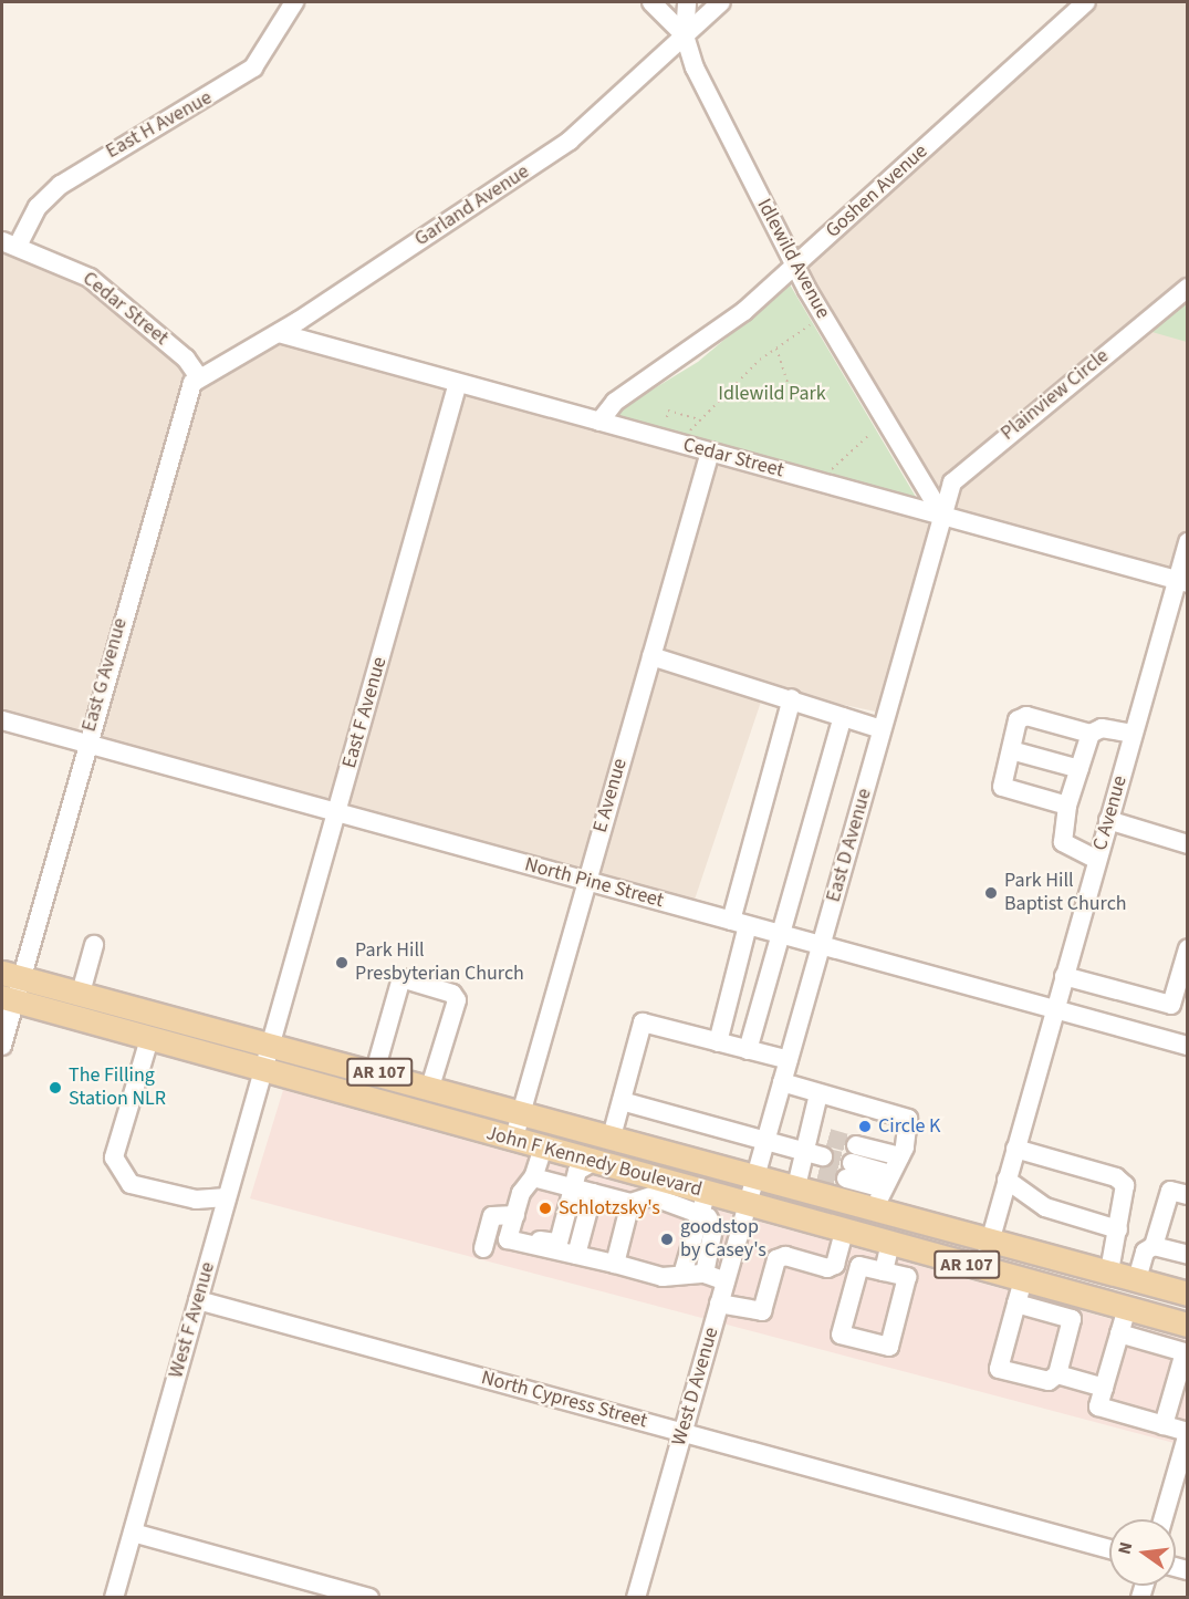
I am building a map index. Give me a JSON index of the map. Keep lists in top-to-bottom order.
{
  "streets": {
    "main road": ["AR 107", "John F Kennedy Boulevard"],
    "street": [
      "East H Avenue",
      "Goshen Avenue",
      "Garland Avenue",
      "Idlewild Avenue",
      "Cedar Street",
      "Plainview Circle",
      "East G Avenue",
      "East F Avenue",
      "E Avenue",
      "C Avenue",
      "East D Avenue",
      "North Pine Street",
      "West F Avenue",
      "West D Avenue",
      "North Cypress Street"
    ]
  },
  "crossings": [
    ["East H Avenue", "Cedar Street"],
    ["Goshen Avenue", "Idlewild Avenue"],
    ["Goshen Avenue", "Cedar Street"],
    ["Garland Avenue", "Idlewild Avenue"],
    ["Garland Avenue", "Cedar Street"],
    ["Garland Avenue", "East G Avenue"],
    ["Idlewild Avenue", "Cedar Street"],
    ["Idlewild Avenue", "Plainview Circle"],
    ["Idlewild Avenue", "East D Avenue"],
    ["Cedar Street", "Plainview Circle"],
    ["Cedar Street", "East G Avenue"],
    ["Cedar Street", "East F Avenue"],
    ["Cedar Street", "E Avenue"],
    ["Cedar Street", "C Avenue"],
    ["Cedar Street", "East D Avenue"],
    ["Plainview Circle", "East D Avenue"],
    ["East G Avenue", "North Pine Street"],
    ["East G Avenue", "John F Kennedy Boulevard"],
    ["East F Avenue", "North Pine Street"],
    ["East F Avenue", "John F Kennedy Boulevard"],
    ["East F Avenue", "West F Avenue"],
    ["E Avenue", "North Pine Street"],
    ["E Avenue", "John F Kennedy Boulevard"],
    ["C Avenue", "North Pine Street"],
    ["C Avenue", "John F Kennedy Boulevard"],
    ["East D Avenue", "North Pine Street"],
    ["East D Avenue", "John F Kennedy Boulevard"],
    ["East D Avenue", "West D Avenue"],
    ["John F Kennedy Boulevard", "West F Avenue"],
    ["John F Kennedy Boulevard", "West D Avenue"],
    ["West F Avenue", "North Cypress Street"],
    ["West D Avenue", "North Cypress Street"]
  ],
  "parks": ["Idlewild Park"],
  "places": [
    "Park Hill Baptist Church",
    "Park Hill Presbyterian Church",
    "The Filling Station NLR",
    "Circle K",
    "Schlotzsky's",
    "goodstop by Casey's"
  ],
  "north": "left"
}
